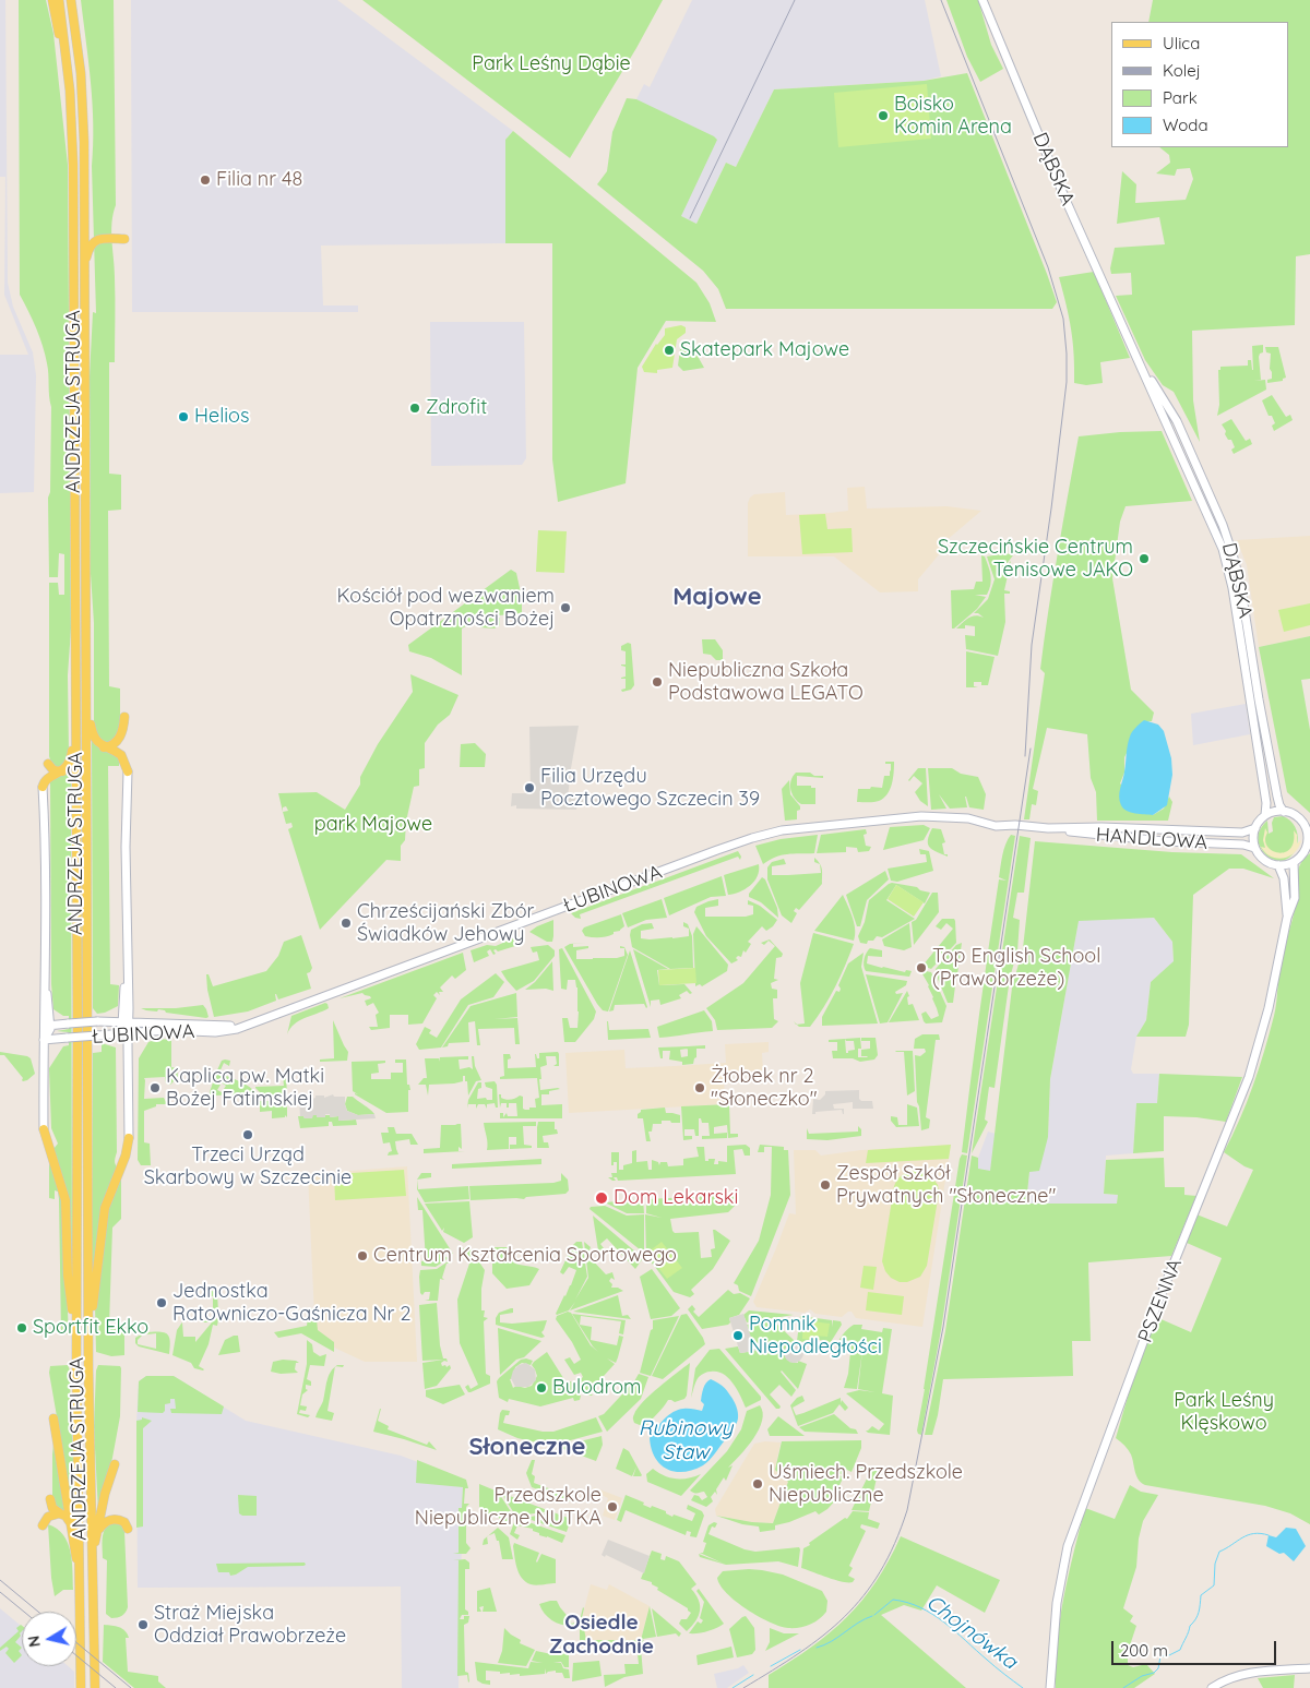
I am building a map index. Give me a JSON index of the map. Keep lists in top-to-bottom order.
{
  "streets": {
    "main road": ["ANDRZEJA STRUGA"],
    "street": [
      "DĄBSKA",
      "HANDLOWA",
      "ŁUBINOWA",
      "PSZENNA"
    ]
  },
  "crossings": [
    ["DĄBSKA", "HANDLOWA"],
    ["DĄBSKA", "PSZENNA"],
    ["ANDRZEJA STRUGA", "ŁUBINOWA"],
    ["HANDLOWA", "ŁUBINOWA"],
    ["HANDLOWA", "PSZENNA"]
  ],
  "districts": ["Majowe", "Słoneczne", "Osiedle Zachodnie"],
  "water": ["Rubinowy Staw", "Chojnówka"],
  "parks": ["Park Leśny Dąbie", "park Majowe", "Park Leśny Klęskowo"],
  "places": [
    "Boisko Komin Arena",
    "Filia nr 48",
    "Skatepark Majowe",
    "Zdrofit",
    "Helios",
    "Szczecińskie Centrum Tenisowe JAKO",
    "Kościół pod wezwaniem Opatrzności Bożej",
    "Niepubliczna Szkoła Podstawowa LEGATO",
    "Filia Urzędu Pocztowego Szczecin 39",
    "Chrześcijański Zbór Świadków Jehowy",
    "Top English School (Prawobrzeże)",
    "Kaplica pw. Matki Bożej Fatimskiej",
    "Żłobek nr 2 \"Słoneczko\"",
    "Trzeci Urząd Skarbowy w Szczecinie",
    "Zespół Szkół Prywatnych \"Słoneczne\"",
    "Dom Lekarski",
    "Centrum Kształcenia Sportowego",
    "Jednostka Ratowniczo-Gaśnicza Nr 2",
    "Sportfit Ekko",
    "Pomnik Niepodległości",
    "Bulodrom",
    "Uśmiech. Przedszkole Niepubliczne",
    "Przedszkole Niepubliczne NUTKA",
    "Straż Miejska Oddział Prawobrzeże"
  ],
  "legend": [
    "Ulica",
    "Kolej",
    "Park",
    "Woda"
  ],
  "scale_bar": "200 m",
  "north": "left"
}
